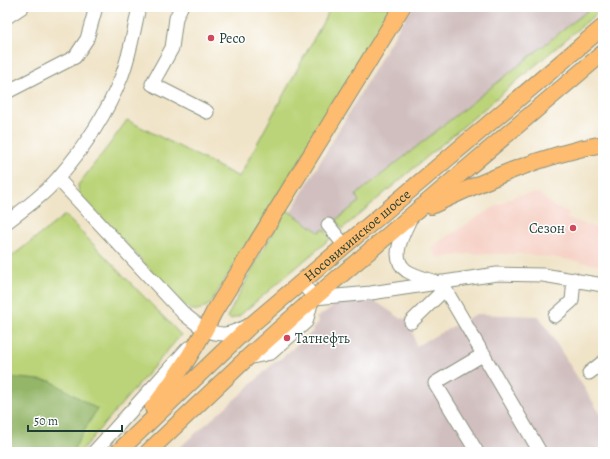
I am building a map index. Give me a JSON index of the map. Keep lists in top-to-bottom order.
{
  "streets": {
    "main road": ["Носовихинское шоссе"]
  },
  "places": ["Ресо", "Сезон", "Татнефть"],
  "scale_bar": "50 m"
}
